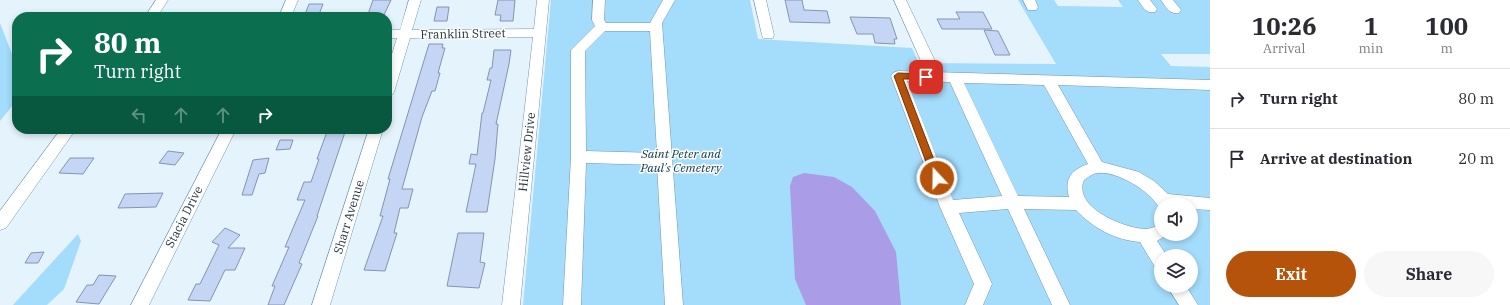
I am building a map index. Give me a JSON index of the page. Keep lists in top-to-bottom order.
{
  "streets": {
    "street": [
      "Franklin Street",
      "Hillview Drive",
      "Stacia Drive",
      "Sharr Avenue"
    ]
  },
  "crossings": [
    ["Franklin Street", "Hillview Drive"]
  ],
  "parks": ["Saint Peter and Paul's Cemetery"],
  "page": {
    "eta": [
      "10:26",
      "Arrival",
      "1",
      "min",
      "100",
      "m"
    ],
    "turn": ["80 m", "Turn right"],
    "list": [
      {
        "name": "Turn right",
        "value": "80 m"
      },
      {
        "name": "Arrive at destination",
        "value": "20 m"
      }
    ],
    "buttons": ["Exit", "Share"]
  }
}
